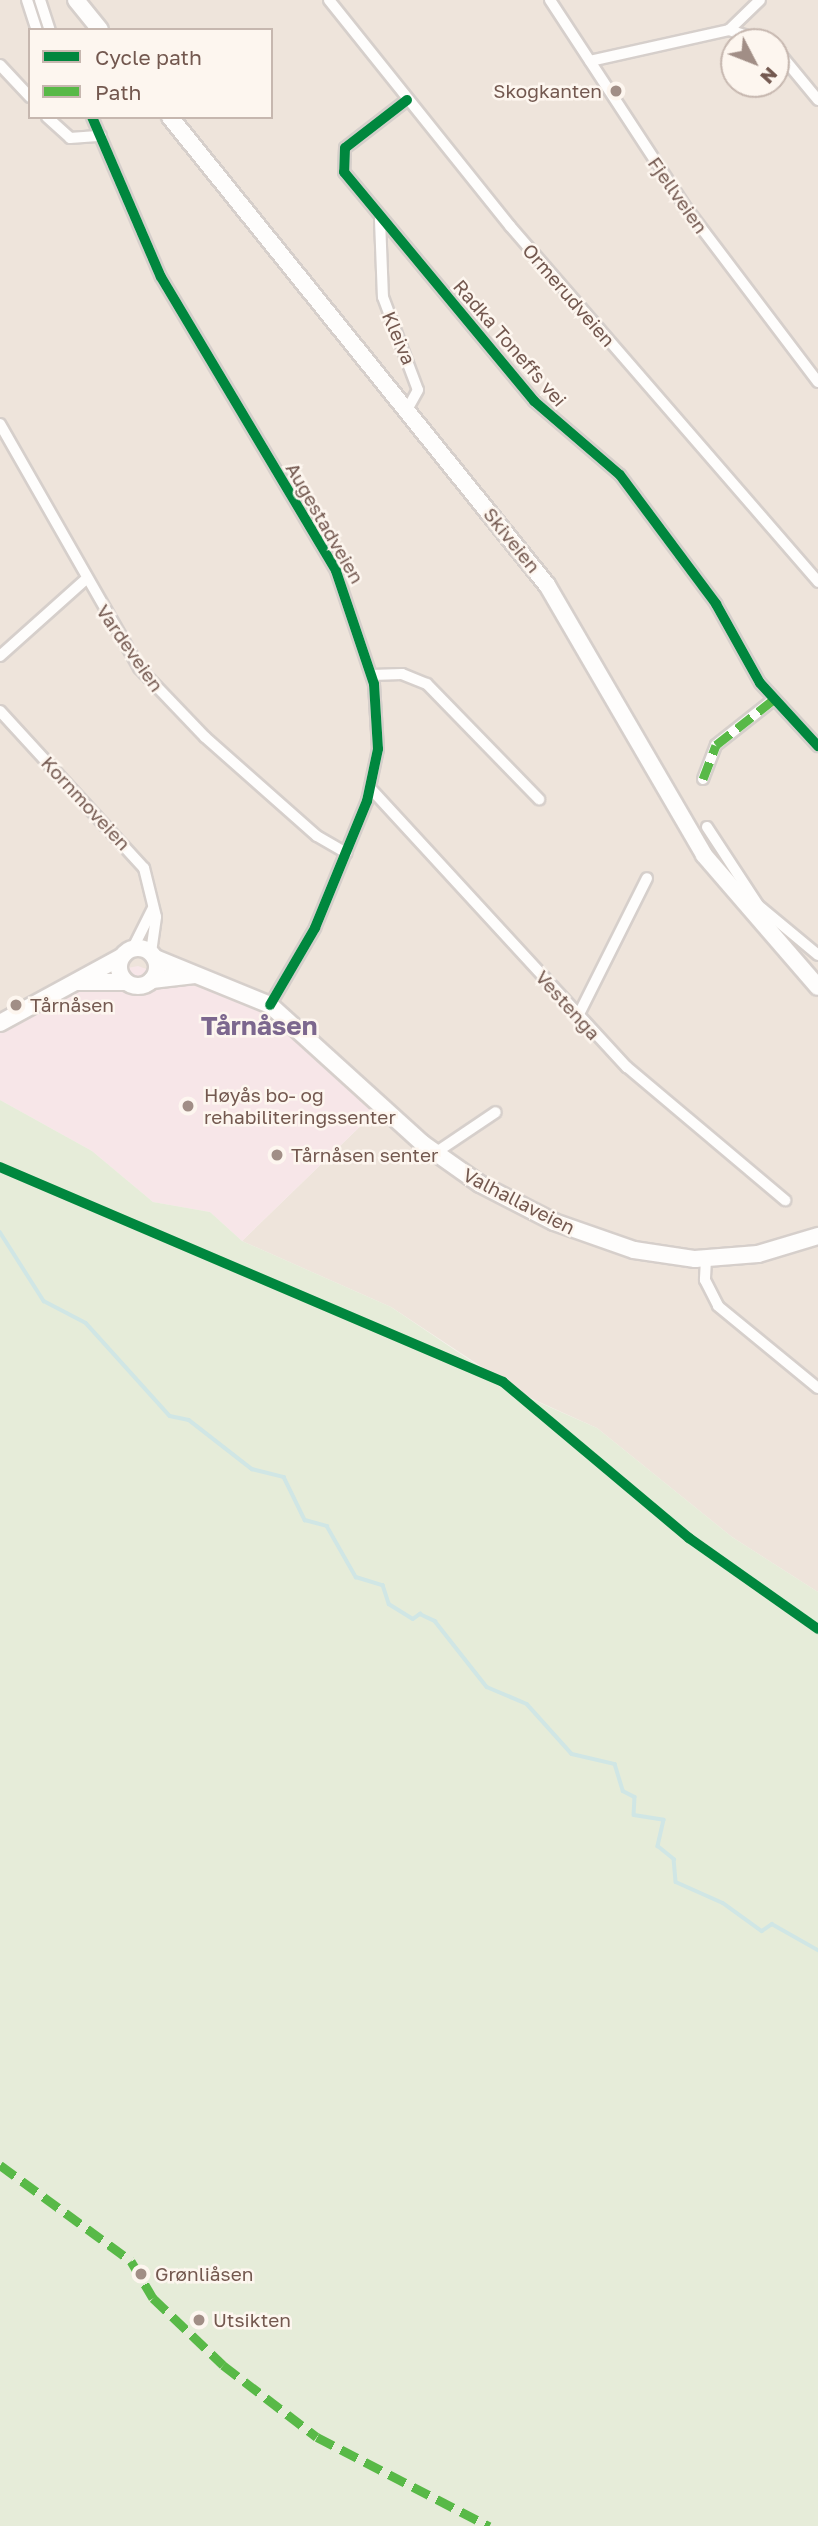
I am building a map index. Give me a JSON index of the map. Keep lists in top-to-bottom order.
{
  "streets": {
    "main road": ["Skiveien", "Valhallaveien"],
    "street": [
      "Fjellveien",
      "Ormerudveien",
      "Kleiva",
      "Radka Toneffs vei",
      "Augestadveien",
      "Vardeveien",
      "Kornmoveien",
      "Vestenga"
    ]
  },
  "crossings": [
    ["Ormerudveien", "Radka Toneffs vei"],
    ["Kleiva", "Radka Toneffs vei"],
    ["Kleiva", "Skiveien"],
    ["Augestadveien", "Vardeveien"],
    ["Augestadveien", "Vestenga"],
    ["Augestadveien", "Valhallaveien"],
    ["Kornmoveien", "Valhallaveien"]
  ],
  "districts": ["Tårnåsen"],
  "places": [
    "Skogkanten",
    "Tårnåsen",
    "Høyås bo- og rehabiliteringssenter",
    "Tårnåsen senter",
    "Grønliåsen",
    "Utsikten"
  ],
  "legend": ["Cycle path", "Path"],
  "north": "bottom right"
}
